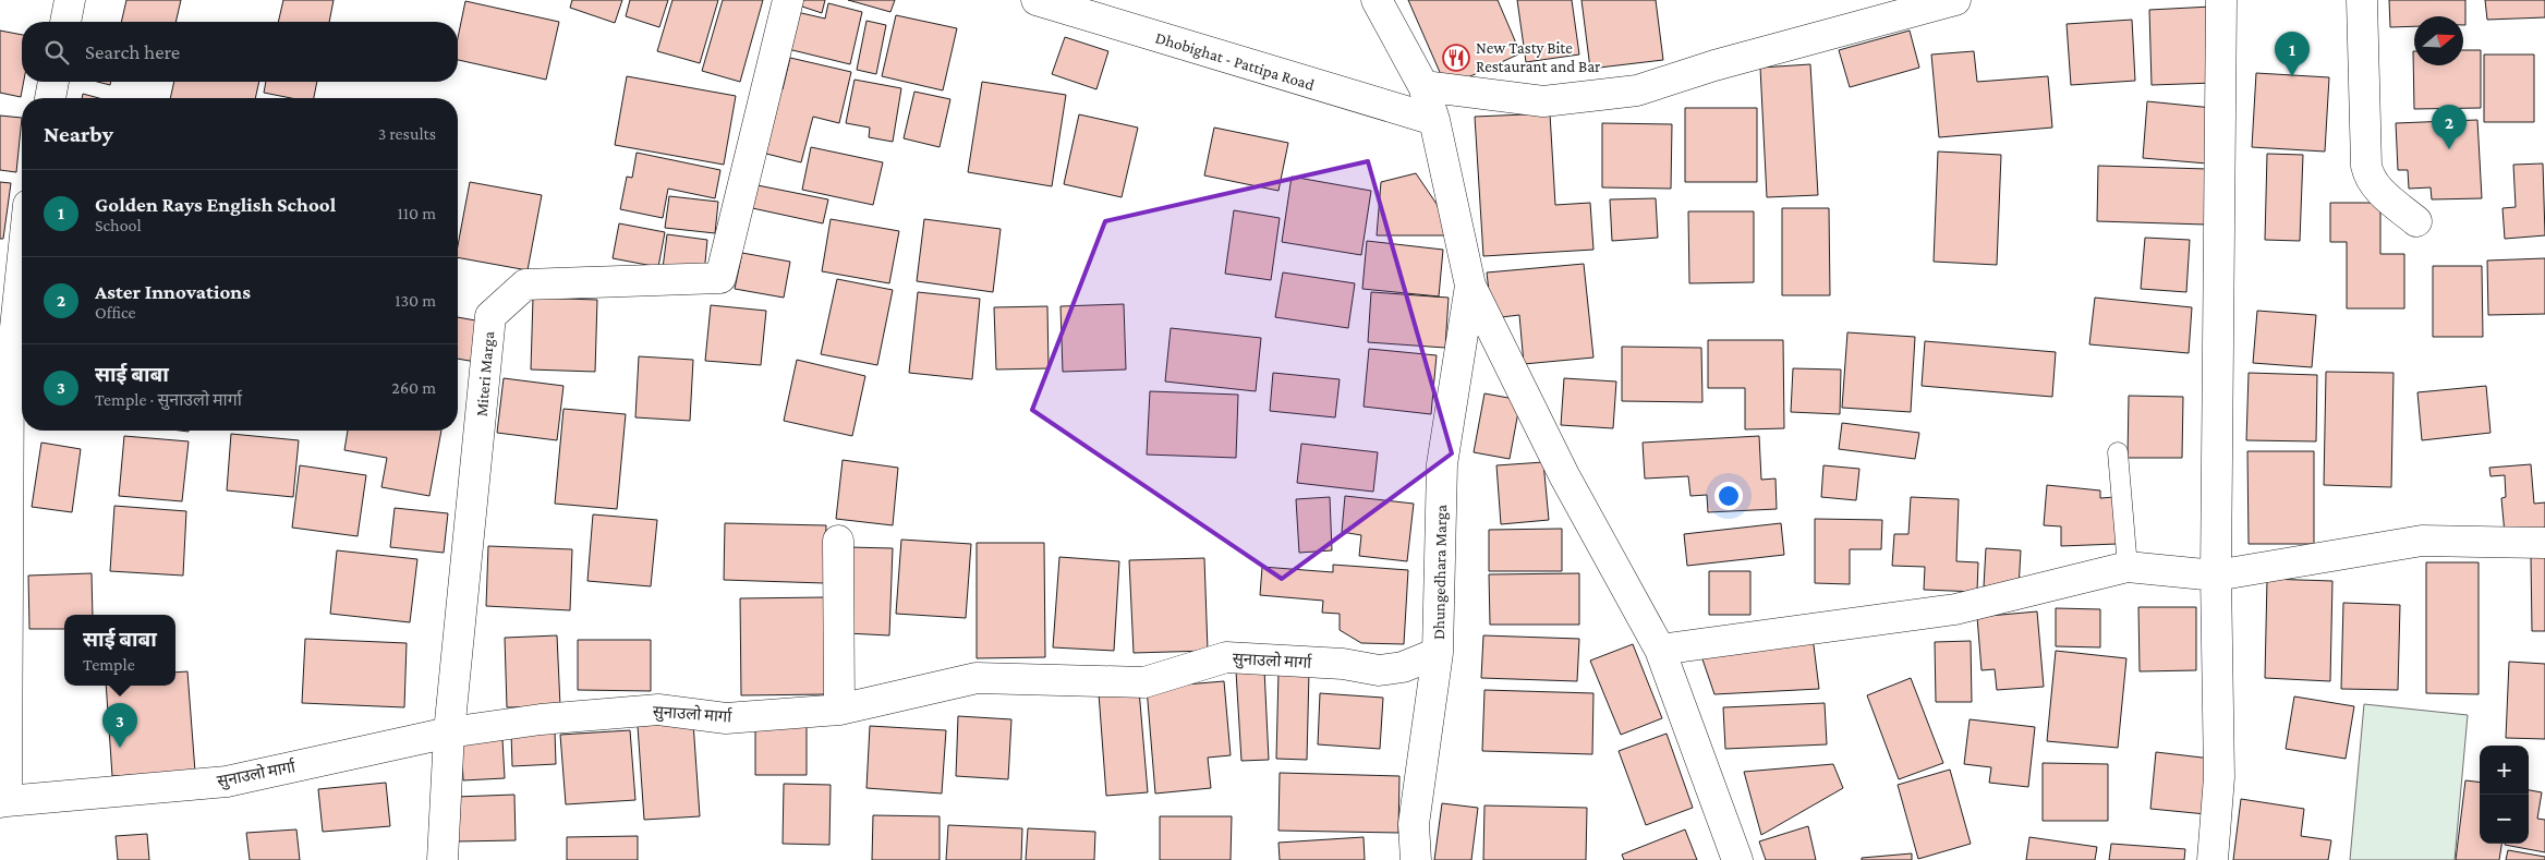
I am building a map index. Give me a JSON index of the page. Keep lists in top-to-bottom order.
{
  "streets": {
    "street": [
      "Dhobighat - Pattipa Road",
      "Miteri Marga",
      "Dhungedhara Marga",
      "सुनाउलो मार्गा"
    ]
  },
  "crossings": [
    ["Miteri Marga", "सुनाउलो मार्गा"],
    ["Dhungedhara Marga", "सुनाउलो मार्गा"]
  ],
  "places": {
    "restaurant": ["New Tasty Bite Restaurant and Bar"]
  },
  "north": "right",
  "page": {
    "search": "Search here",
    "pins": ["1", "2", "3"],
    "heading": ["Nearby", "3 results"],
    "list": [
      {
        "mark": "1",
        "name": "Golden Rays English School",
        "note": "School",
        "value": "110 m"
      },
      {
        "mark": "2",
        "name": "Aster Innovations",
        "note": "Office",
        "value": "130 m"
      },
      {
        "mark": "3",
        "name": "साई बाबा",
        "note": "Temple · सुनाउलो मार्गा",
        "value": "260 m"
      }
    ],
    "popup": ["साई बाबा", "Temple"],
    "map_buttons": ["+", "−"]
  }
}
